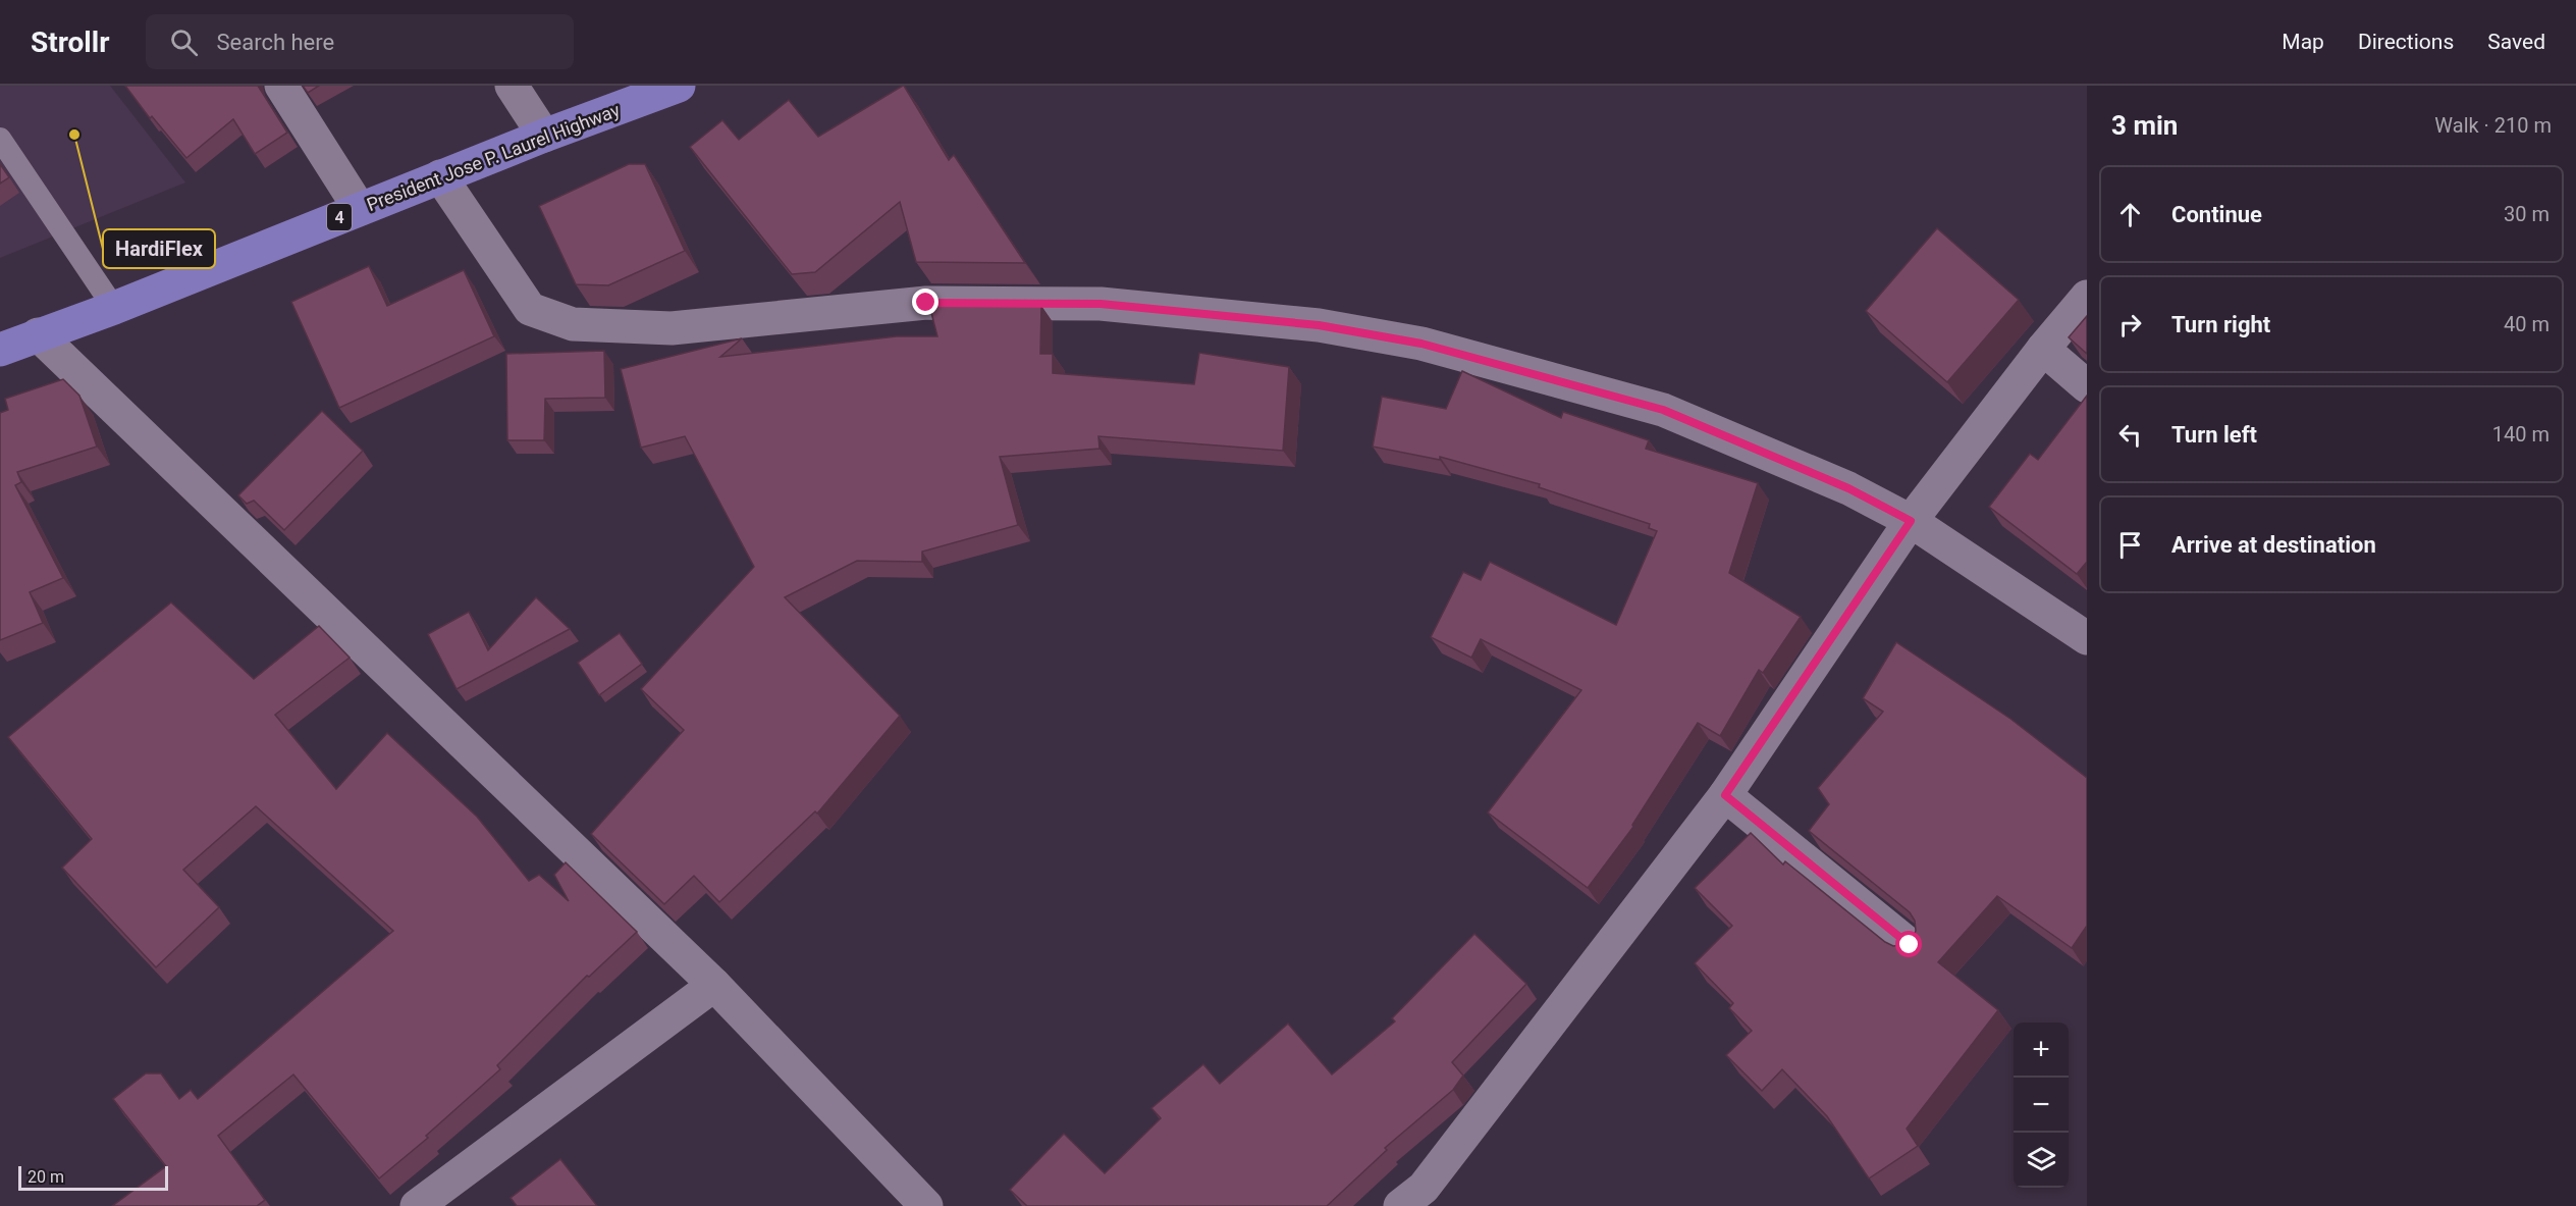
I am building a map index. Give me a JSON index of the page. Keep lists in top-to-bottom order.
{
  "streets": {
    "highway": ["President Jose P. Laurel Highway", "4"]
  },
  "places": ["HardiFlex"],
  "scale_bar": "20 m",
  "page": {
    "header": "Strollr",
    "search": "Search here",
    "nav": ["Map", "Directions", "Saved"],
    "heading": ["3 min", "Walk · 210 m"],
    "list": [
      ["Continue", "30 m"],
      ["Turn right", "40 m"],
      ["Turn left", "140 m"],
      "Arrive at destination"
    ],
    "map_buttons": ["+", "−"],
    "scale": "20 m"
  }
}
